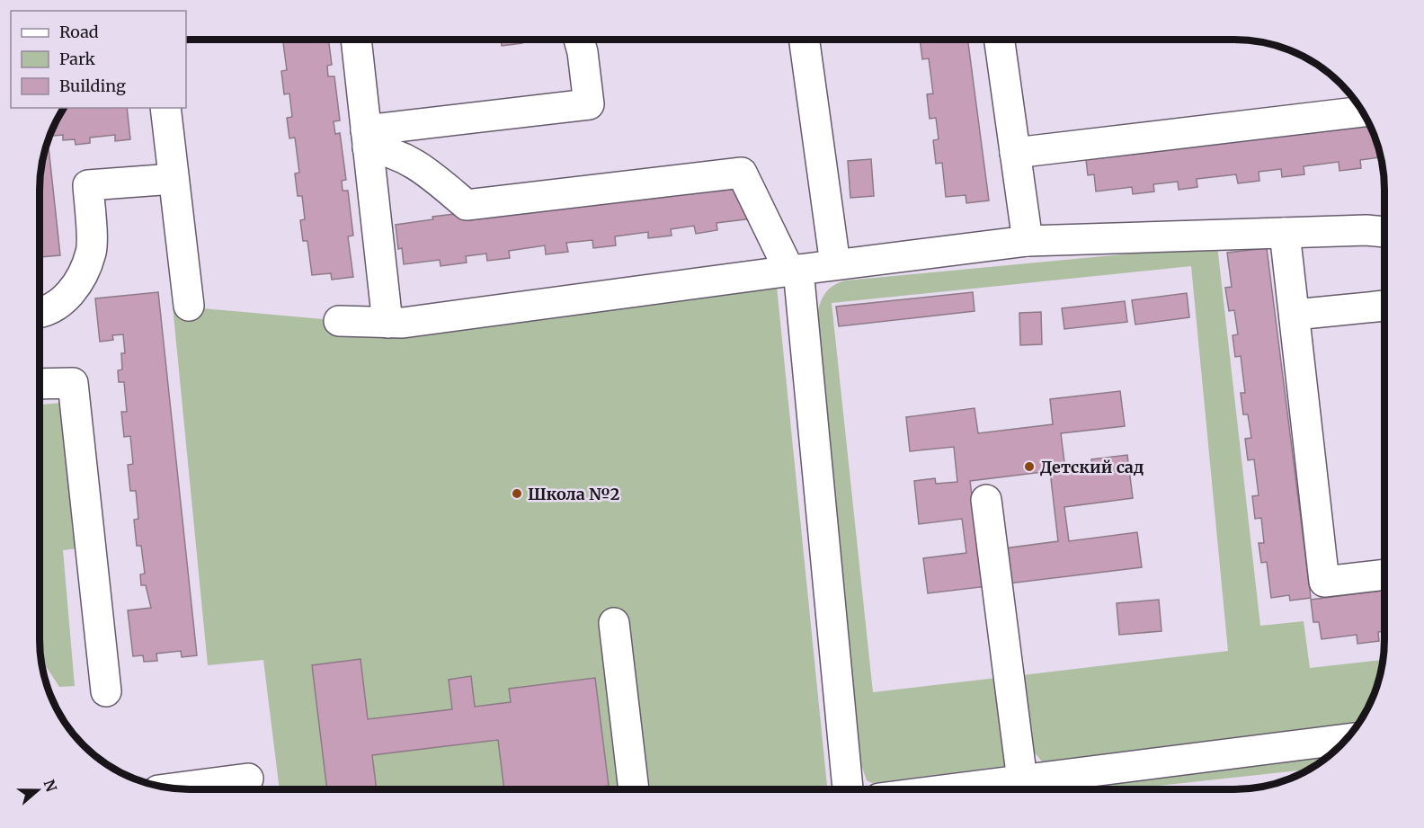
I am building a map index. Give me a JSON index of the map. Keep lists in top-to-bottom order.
{
  "places": ["Детский сад", "Школа №2"],
  "legend": ["Road", "Park", "Building"],
  "north": "right"
}
